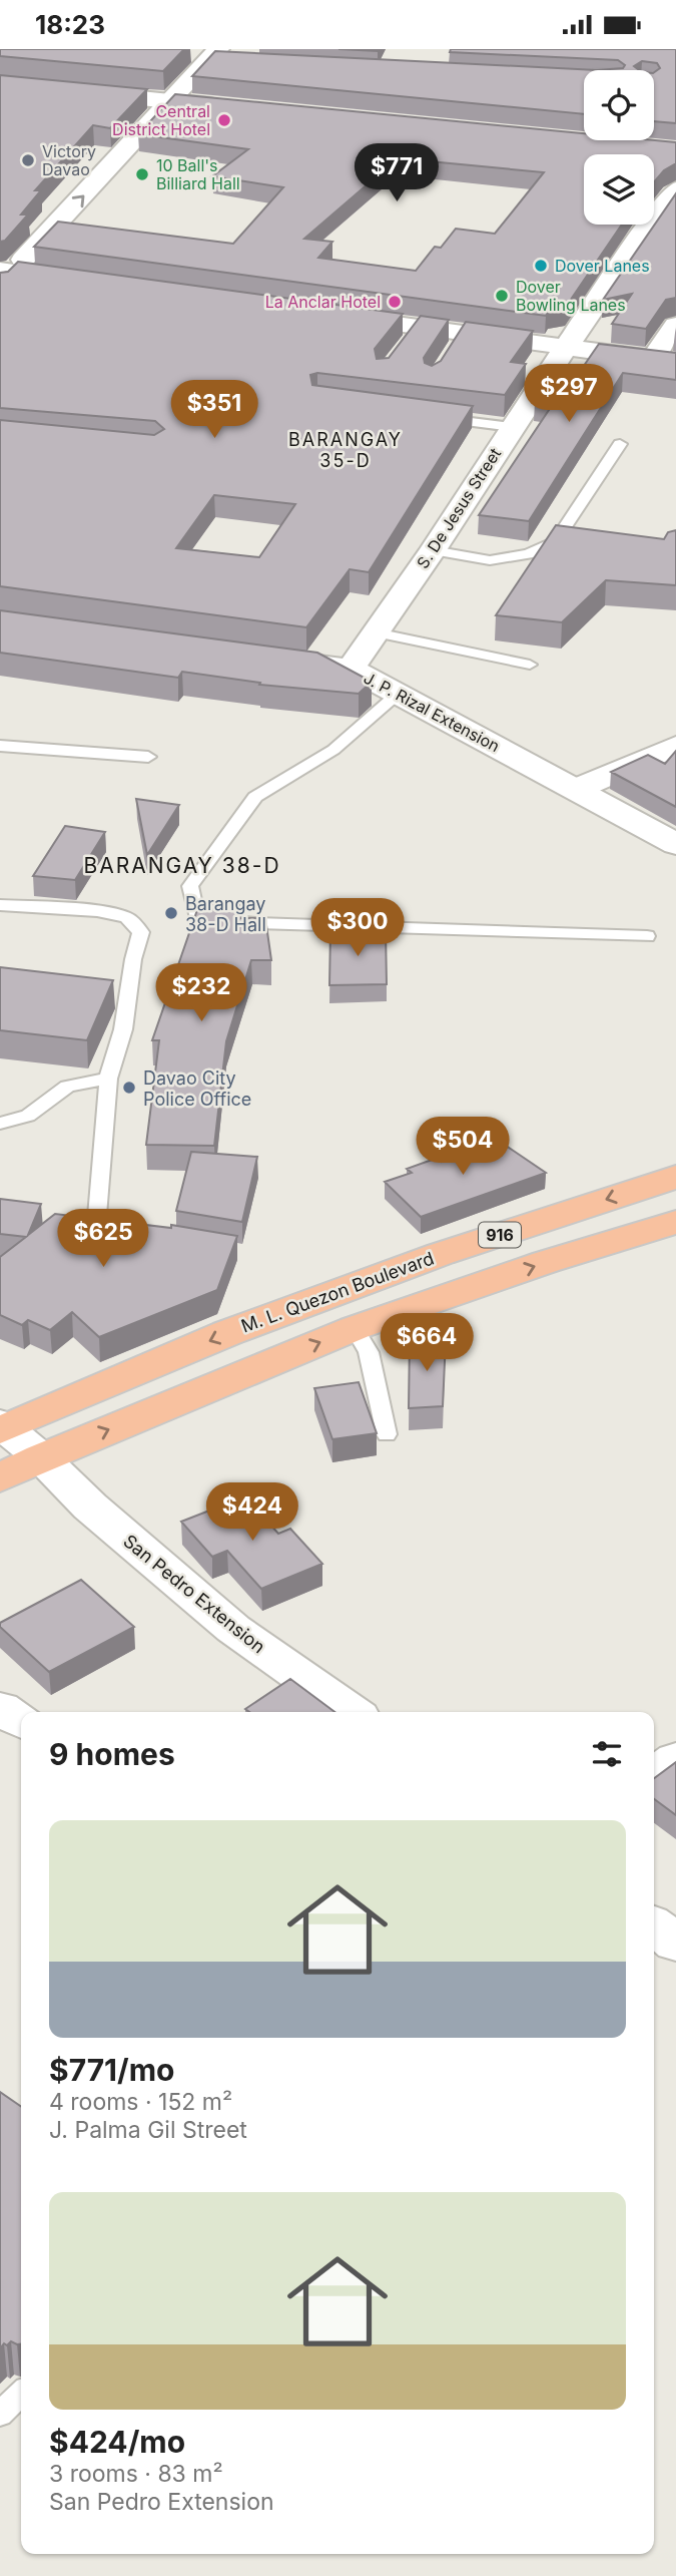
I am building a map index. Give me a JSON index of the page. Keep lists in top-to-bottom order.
{
  "streets": {
    "main road": ["916", "M. L. Quezon Boulevard"],
    "street": ["S. De Jesus Street", "J. P. Rizal Extension", "San Pedro Extension"]
  },
  "crossings": [
    ["S. De Jesus Street", "J. P. Rizal Extension"],
    ["916", "San Pedro Extension"],
    ["M. L. Quezon Boulevard", "San Pedro Extension"]
  ],
  "districts": ["BARANGAY 35-D", "BARANGAY 38-D"],
  "places": [
    "Central District Hotel",
    "Victory Davao",
    "10 Ball's Billiard Hall",
    "Dover Lanes",
    "Dover Bowling Lanes",
    "La Anclar Hotel",
    "Barangay 38-D Hall",
    "Davao City Police Office"
  ],
  "page": {
    "status": "18:23",
    "price": [
      "$771",
      "$297",
      "$351",
      "$300",
      "$232",
      "$504",
      "$625",
      "$664",
      "$424"
    ],
    "heading": "9 homes",
    "list": [
      {
        "name": "$771/mo",
        "note": "4 rooms · 152 m² · J. Palma Gil Street"
      },
      {
        "name": "$424/mo",
        "note": "3 rooms · 83 m² · San Pedro Extension"
      }
    ]
  }
}
